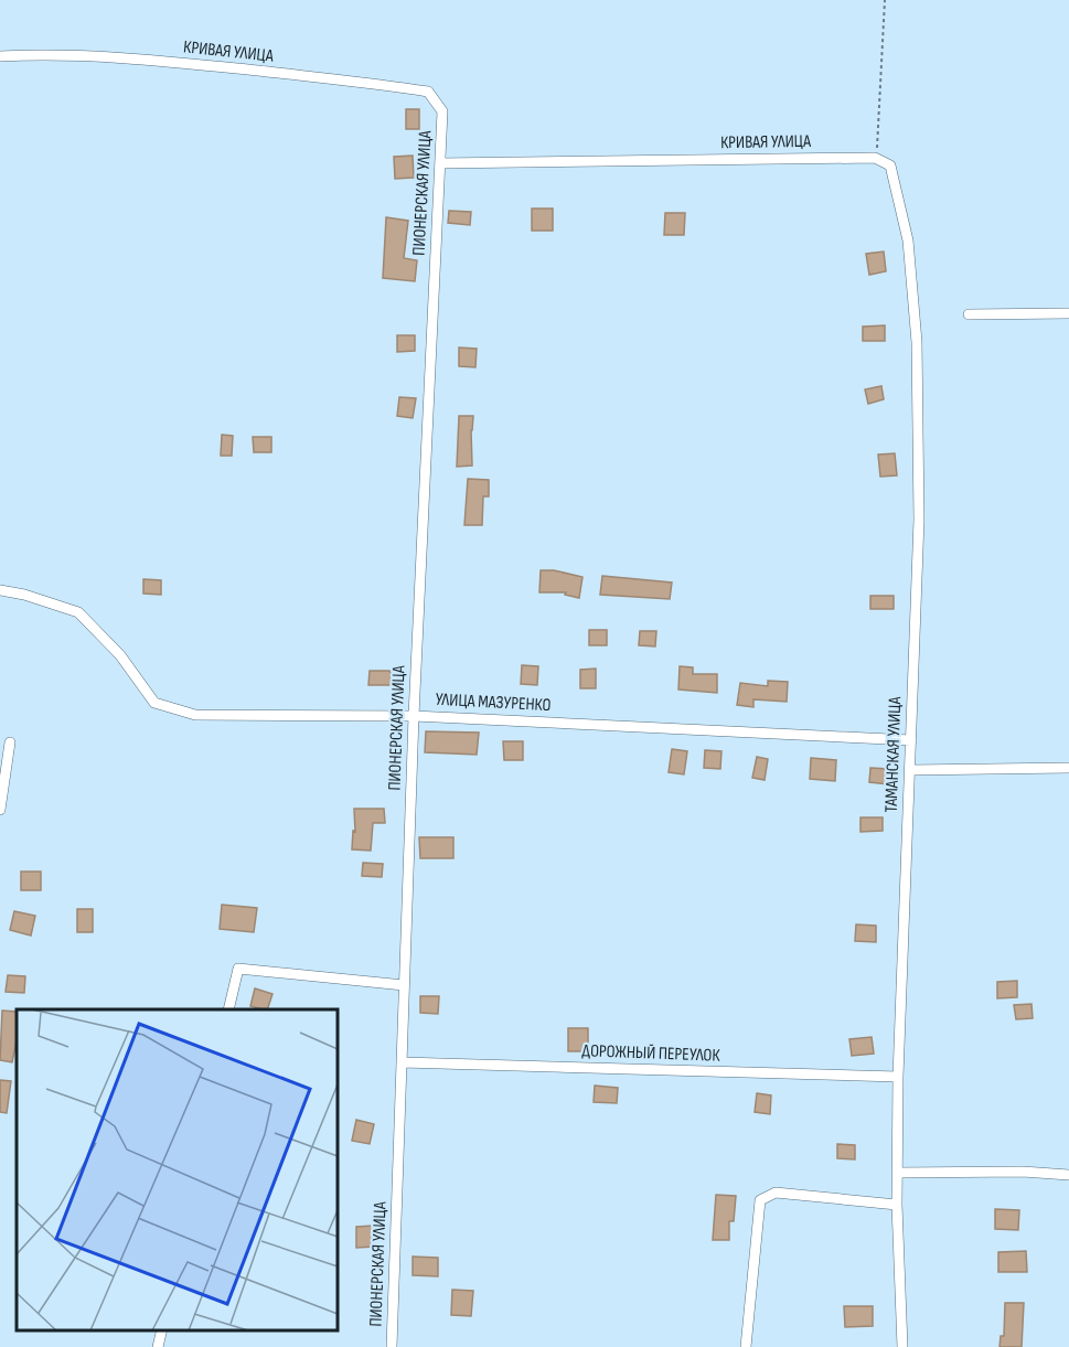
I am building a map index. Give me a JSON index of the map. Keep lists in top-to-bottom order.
{
  "streets": {
    "street": [
      "КРИВАЯ УЛИЦА",
      "ПИОНЕРСКАЯ УЛИЦА",
      "УЛИЦА МАЗУРЕНКО",
      "ТАМАНСКАЯ УЛИЦА",
      "ДОРОЖНЫЙ ПЕРЕУЛОК"
    ]
  },
  "crossings": [
    ["КРИВАЯ УЛИЦА", "ПИОНЕРСКАЯ УЛИЦА"],
    ["КРИВАЯ УЛИЦА", "ТАМАНСКАЯ УЛИЦА"],
    ["ПИОНЕРСКАЯ УЛИЦА", "УЛИЦА МАЗУРЕНКО"],
    ["ПИОНЕРСКАЯ УЛИЦА", "ДОРОЖНЫЙ ПЕРЕУЛОК"],
    ["УЛИЦА МАЗУРЕНКО", "ТАМАНСКАЯ УЛИЦА"],
    ["ТАМАНСКАЯ УЛИЦА", "ДОРОЖНЫЙ ПЕРЕУЛОК"]
  ]
}
